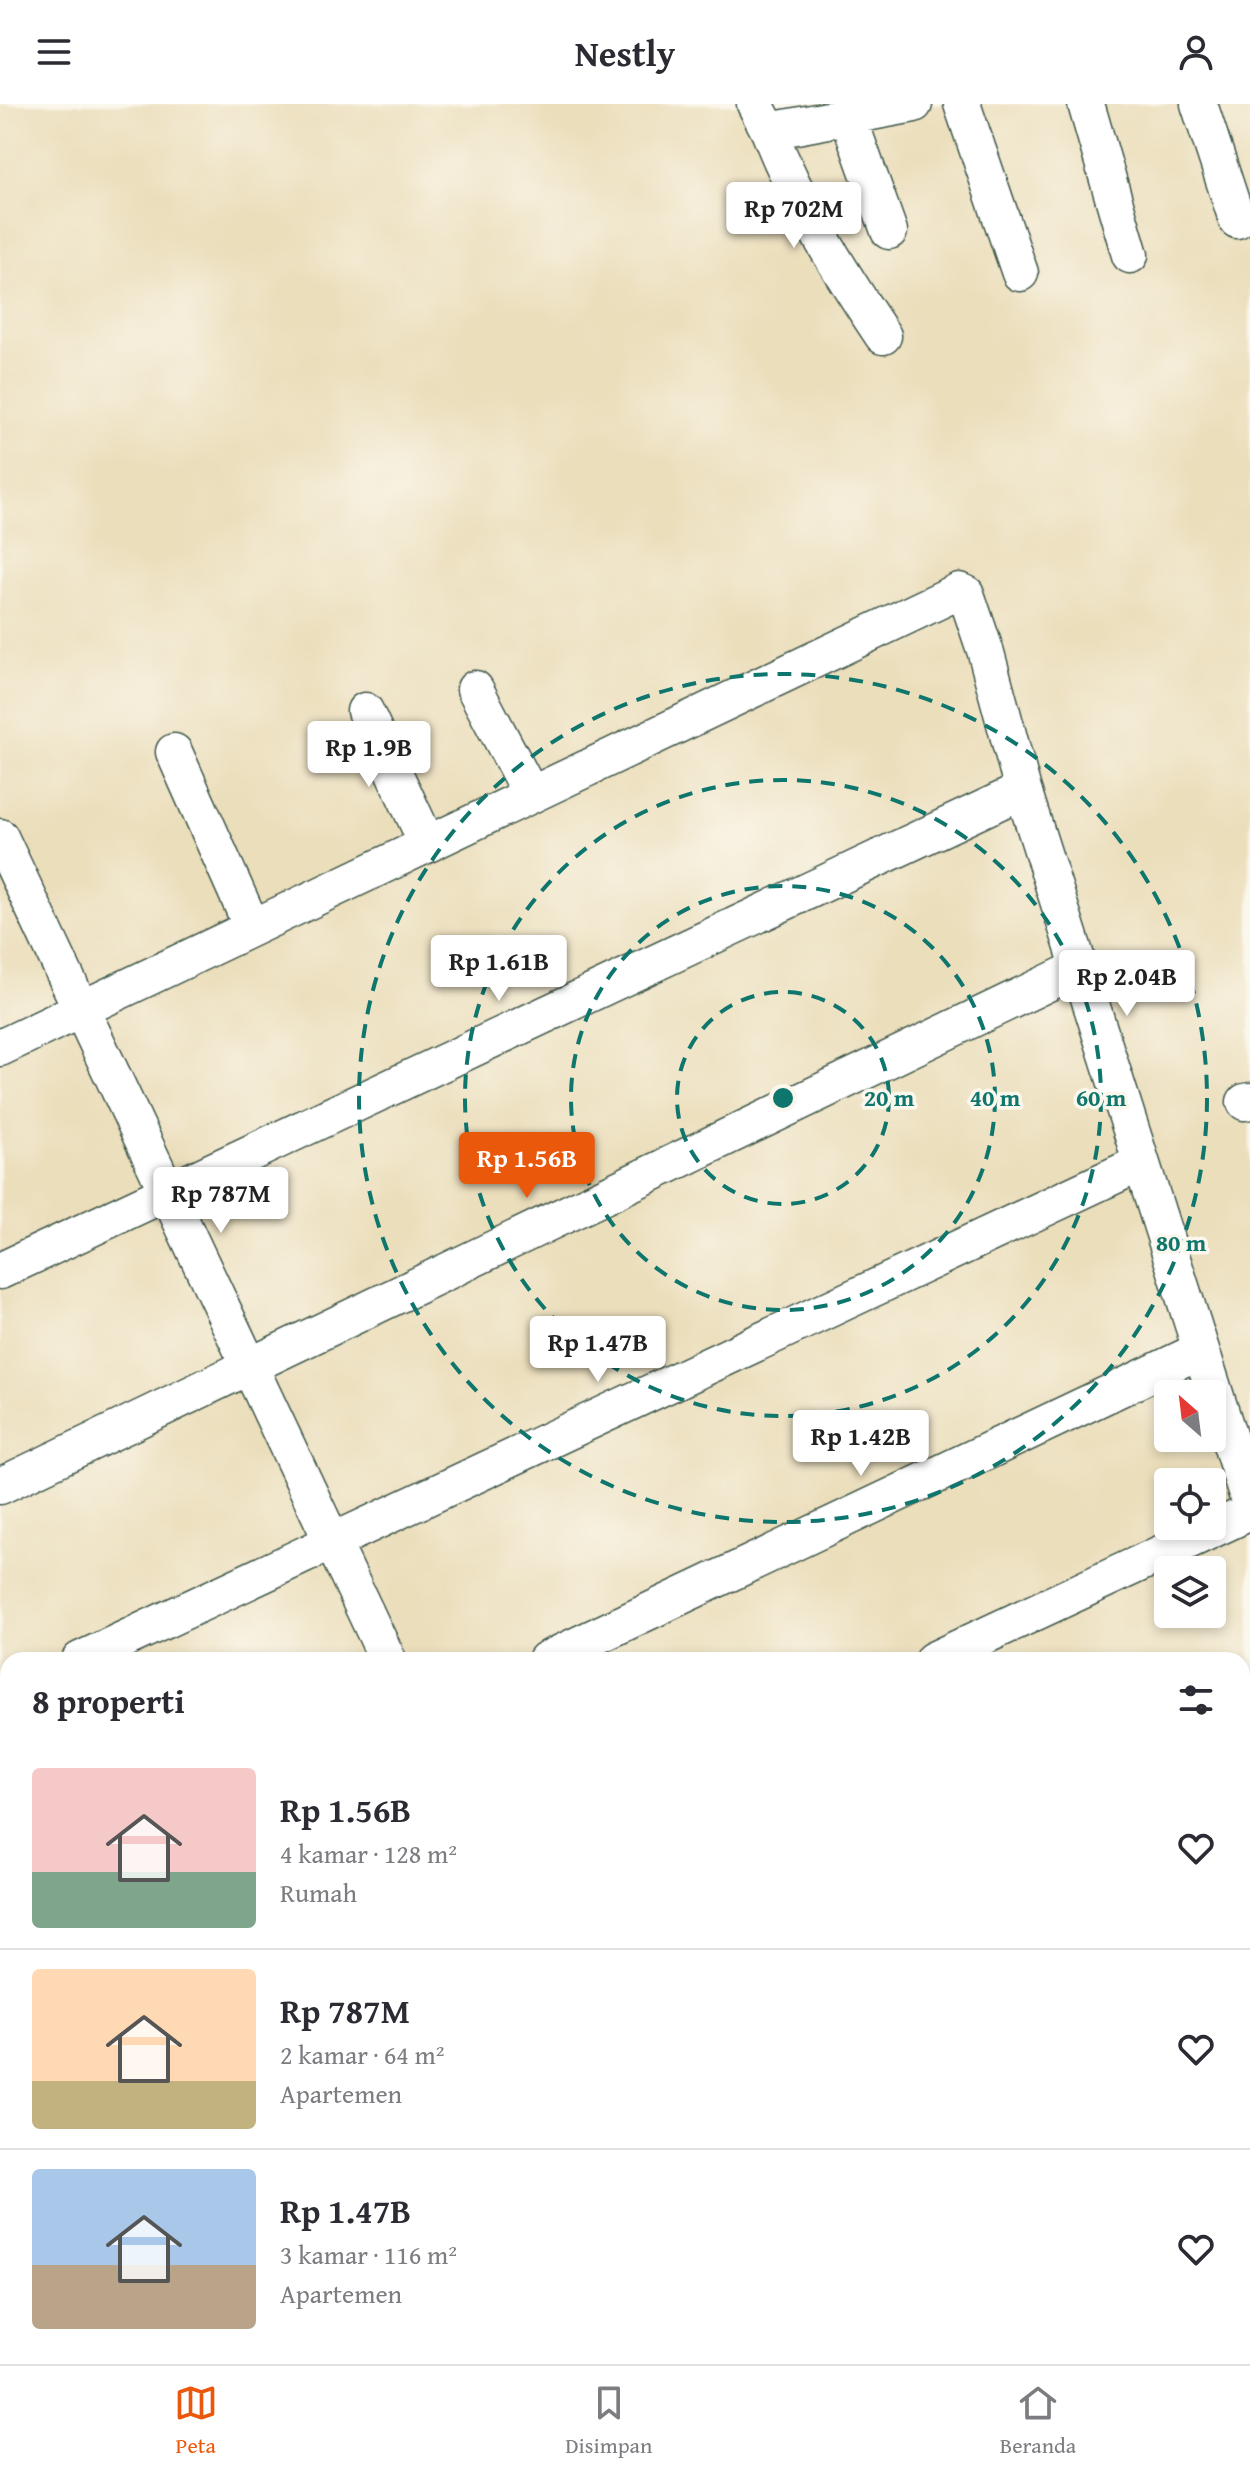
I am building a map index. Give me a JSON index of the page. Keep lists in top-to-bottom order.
{
  "north": "top left",
  "page": {
    "header": "Nestly",
    "price": [
      "Rp 702M",
      "Rp 1.9B",
      "Rp 1.61B",
      "Rp 2.04B",
      "Rp 1.56B",
      "Rp 787M",
      "Rp 1.47B",
      "Rp 1.42B"
    ],
    "heading": "8 properti",
    "list": [
      {
        "name": "Rp 1.56B",
        "note": "4 kamar · 128 m² · Rumah"
      },
      {
        "name": "Rp 787M",
        "note": "2 kamar · 64 m² · Apartemen"
      },
      {
        "name": "Rp 1.47B",
        "note": "3 kamar · 116 m² · Apartemen"
      }
    ],
    "tabs": ["Peta", "Disimpan", "Beranda"]
  },
  "rings": [
    "20 m",
    "40 m",
    "60 m",
    "80 m"
  ]
}
